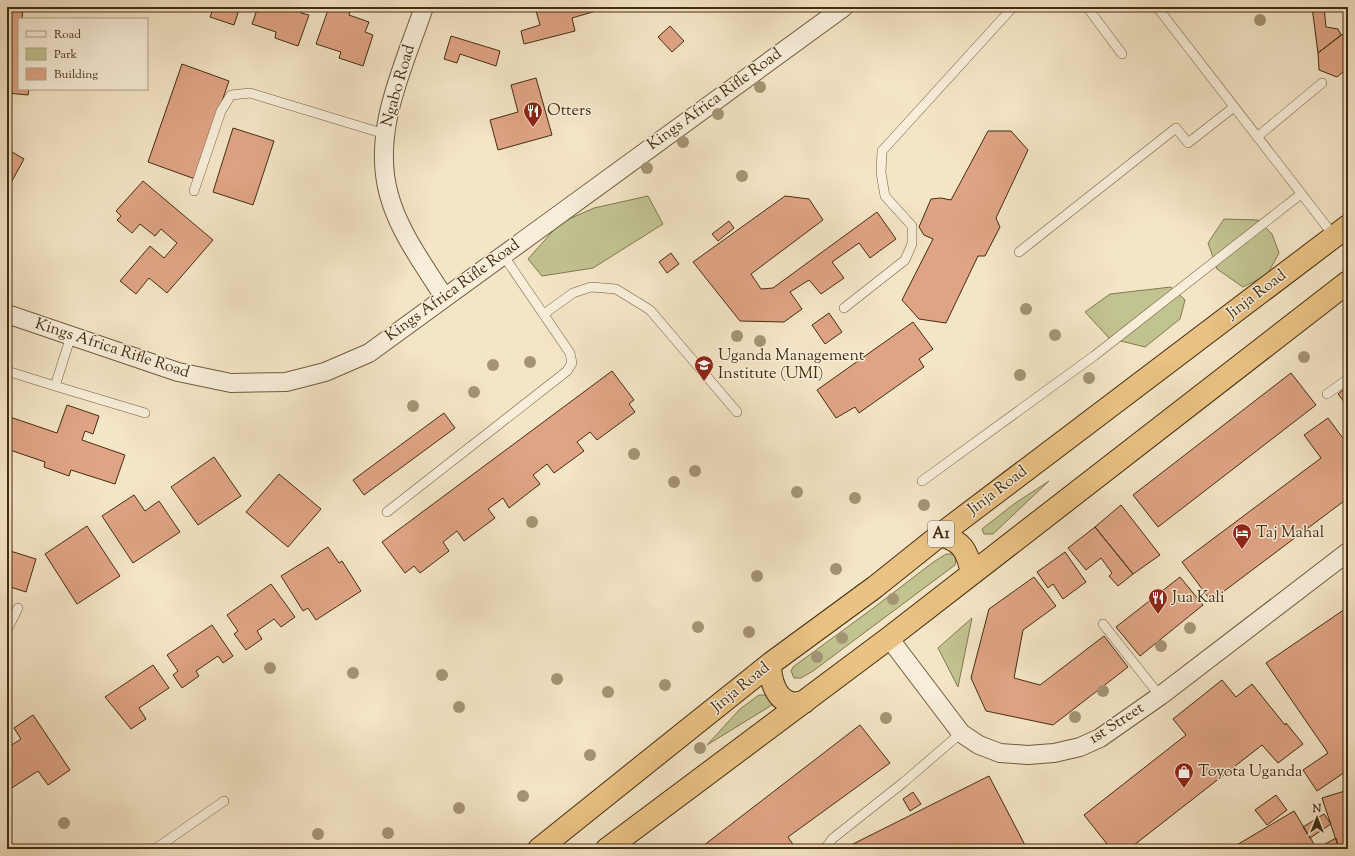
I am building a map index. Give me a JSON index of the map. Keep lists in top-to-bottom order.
{
  "streets": {
    "highway": ["Jinja Road", "A1"],
    "street": ["Ngabo Road", "Kings Africa Rifle Road", "1st Street"]
  },
  "crossings": [
    ["Ngabo Road", "Kings Africa Rifle Road"]
  ],
  "places": {
    "restaurant": ["Otters", "Jua Kali"],
    "school or university": ["Uganda Management Institute (UMI)"],
    "hotel": ["Taj Mahal"],
    "shop": ["Toyota Uganda"]
  },
  "legend": ["Road", "Park", "Building"],
  "north": "top"
}
